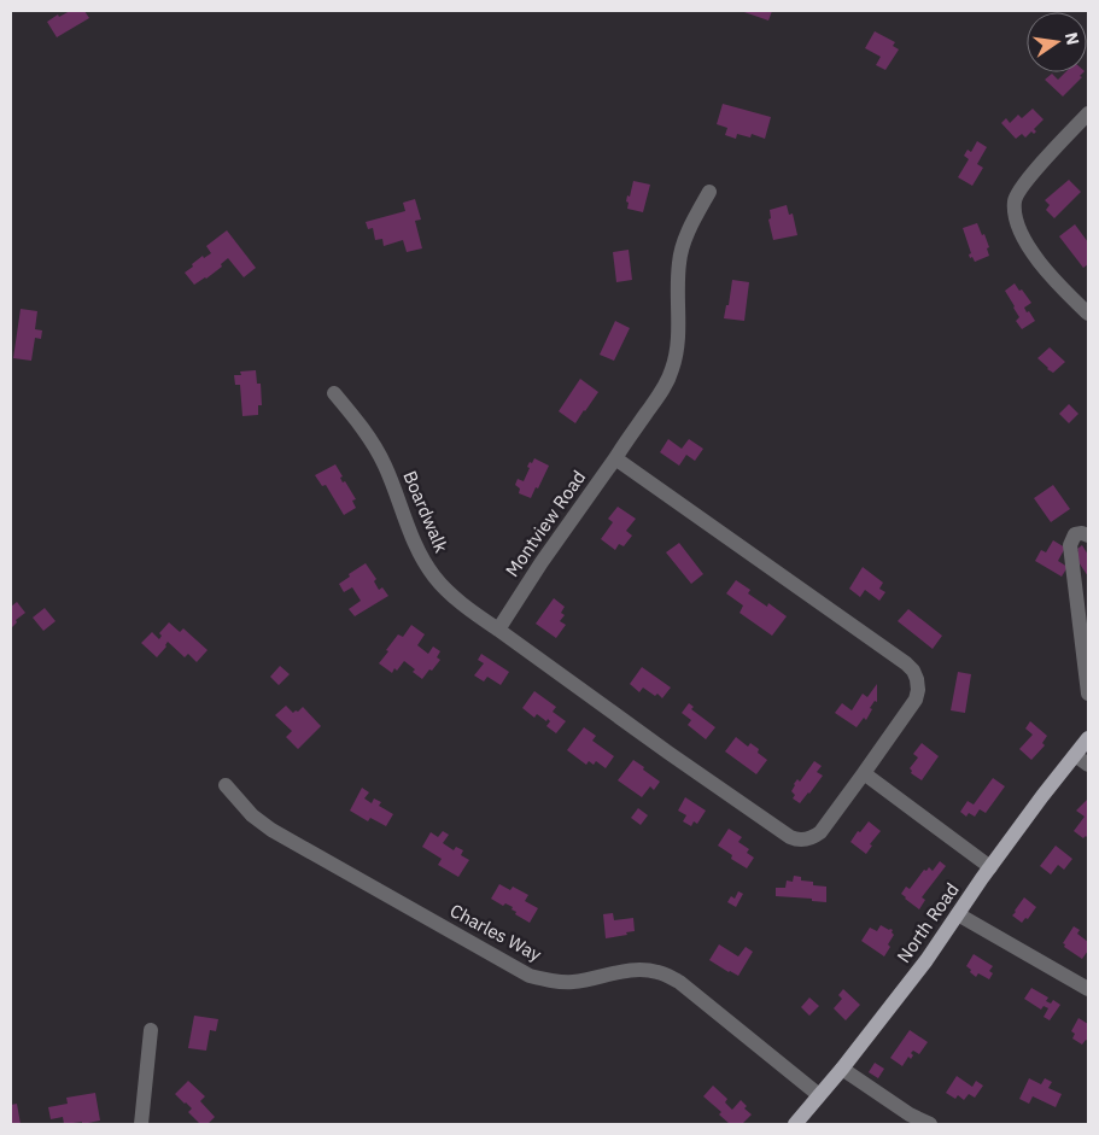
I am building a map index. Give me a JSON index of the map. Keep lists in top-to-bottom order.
{
  "streets": {
    "main road": ["North Road"],
    "street": ["Boardwalk", "Montview Road", "Charles Way"]
  },
  "crossings": [
    ["Boardwalk", "Montview Road"],
    ["North Road", "Charles Way"]
  ],
  "north": "right"
}
